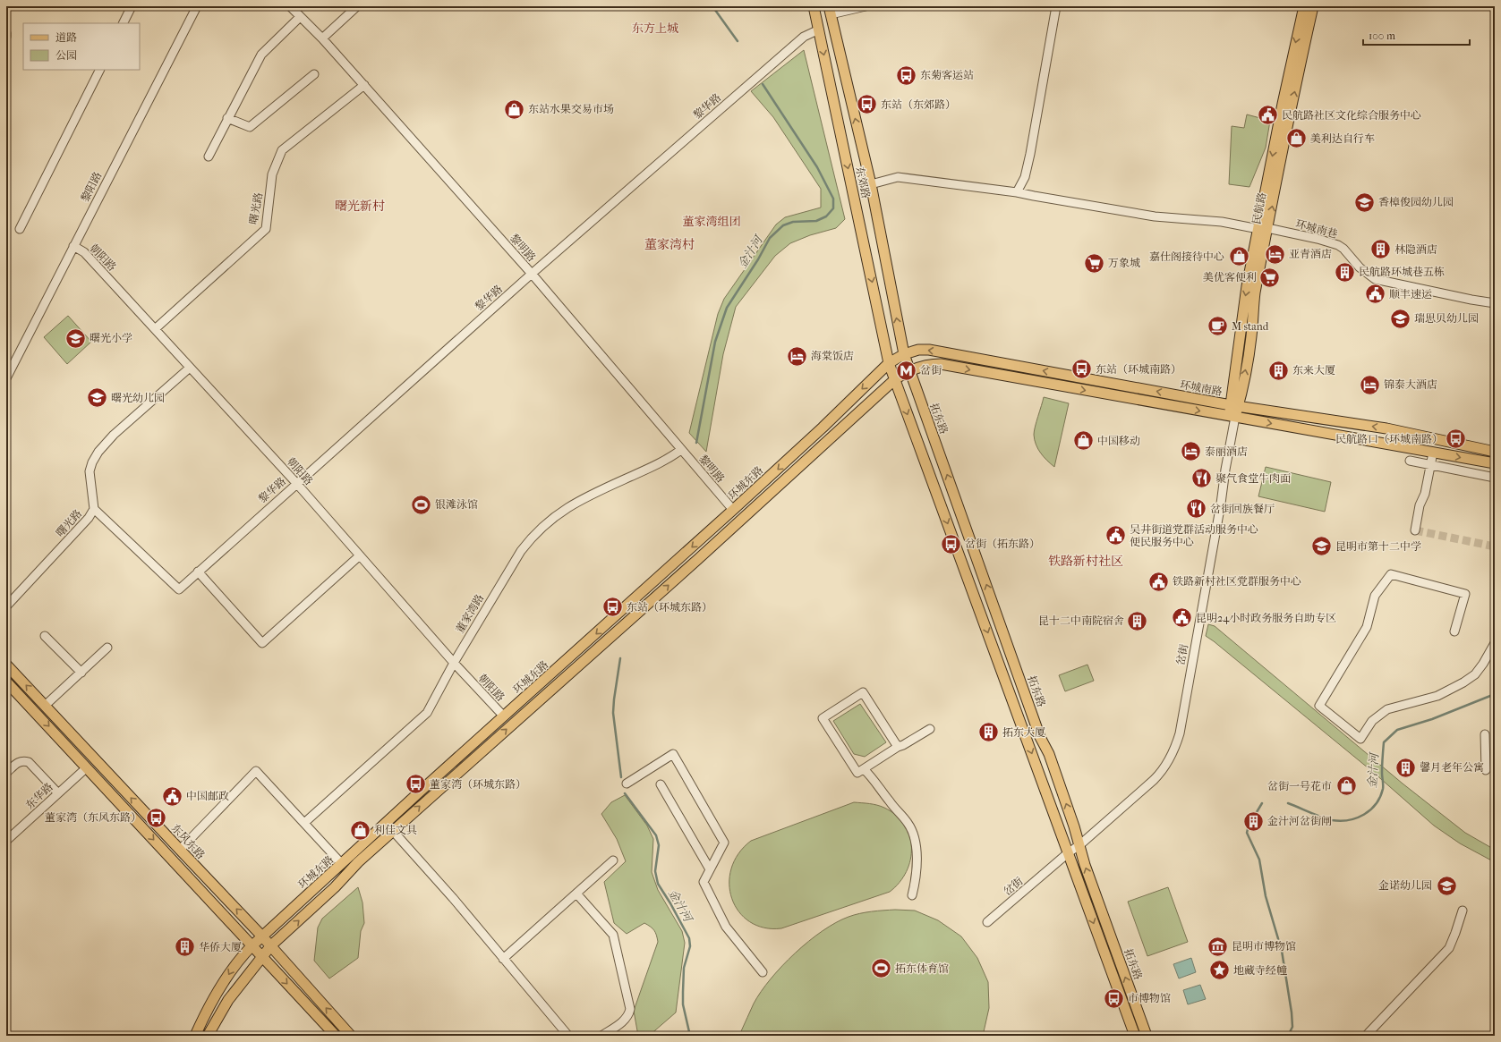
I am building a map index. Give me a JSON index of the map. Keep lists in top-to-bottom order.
{
  "streets": {
    "main road": [
      "东郊路",
      "民航路",
      "环城南路",
      "拓东路",
      "环城东路",
      "东风东路"
    ],
    "street": [
      "黎华路",
      "黎阳路",
      "曙光路",
      "环城南巷",
      "黎明路",
      "朝阳路",
      "董家湾路",
      "岔街",
      "东华路"
    ]
  },
  "crossings": [
    ["黎华路", "东郊路"],
    ["黎华路", "曙光路"],
    ["黎华路", "黎明路"],
    ["黎华路", "朝阳路"],
    ["东郊路", "环城南巷"],
    ["东郊路", "环城南路"],
    ["东郊路", "拓东路"],
    ["东郊路", "环城东路"],
    ["黎阳路", "朝阳路"],
    ["曙光路", "黎明路"],
    ["曙光路", "朝阳路"],
    ["民航路", "环城南巷"],
    ["民航路", "环城南路"],
    ["民航路", "岔街"],
    ["黎明路", "环城东路"],
    ["黎明路", "董家湾路"],
    ["朝阳路", "环城东路"],
    ["朝阳路", "董家湾路"],
    ["环城南路", "拓东路"],
    ["环城南路", "环城东路"],
    ["环城南路", "岔街"],
    ["拓东路", "环城东路"],
    ["拓东路", "岔街"],
    ["环城东路", "东风东路"]
  ],
  "districts": [
    "东方上城",
    "曙光新村",
    "董家湾组团",
    "董家湾村",
    "铁路新村社区"
  ],
  "water": ["金汁河"],
  "places": {
    "bus stop": [
      "东菊客运站",
      "东站（东郊路）",
      "东站（环城南路）",
      "民航路口（环城南路）",
      "岔街（拓东路）",
      "东站（环城东路）",
      "董家湾（环城东路）",
      "董家湾（东风东路）",
      "市博物馆"
    ],
    "shop": [
      "东站水果交易市场",
      "美利达自行车",
      "嘉仕阁接待中心",
      "中国移动",
      "岔街一号花市",
      "利佳文具"
    ],
    "public building": [
      "民航路社区文化综合服务中心",
      "顺丰速运",
      "吴井街道党群活动服务中心 便民服务中心",
      "铁路新村社区党群服务中心",
      "昆明24小时政务服务自助专区",
      "中国邮政"
    ],
    "school or university": [
      "香樟俊园幼儿园",
      "瑞思贝幼儿园",
      "曙光小学",
      "曙光幼儿园",
      "昆明市第十二中学",
      "金诺幼儿园"
    ],
    "building": [
      "林隐酒店",
      "民航路环城巷五栋",
      "东来大厦",
      "昆十二中南院宿舍",
      "拓东大厦",
      "馨月老年公寓",
      "金汁河岔街闸",
      "华侨大厦"
    ],
    "hotel": [
      "亚青酒店",
      "海棠饭店",
      "锦泰大酒店",
      "泰丽酒店"
    ],
    "supermarket": ["万象城", "美优客便利"],
    "cafe": ["M stand"],
    "metro station": ["岔街"],
    "restaurant": ["聚气食堂牛肉面", "岔街回族餐厅"],
    "sports": ["银滩泳馆", "拓东体育馆"],
    "museum": ["昆明市博物馆"],
    "place": ["地藏寺经幢"]
  },
  "legend": ["道路", "公园"],
  "scale_bar": "100 m"
}
